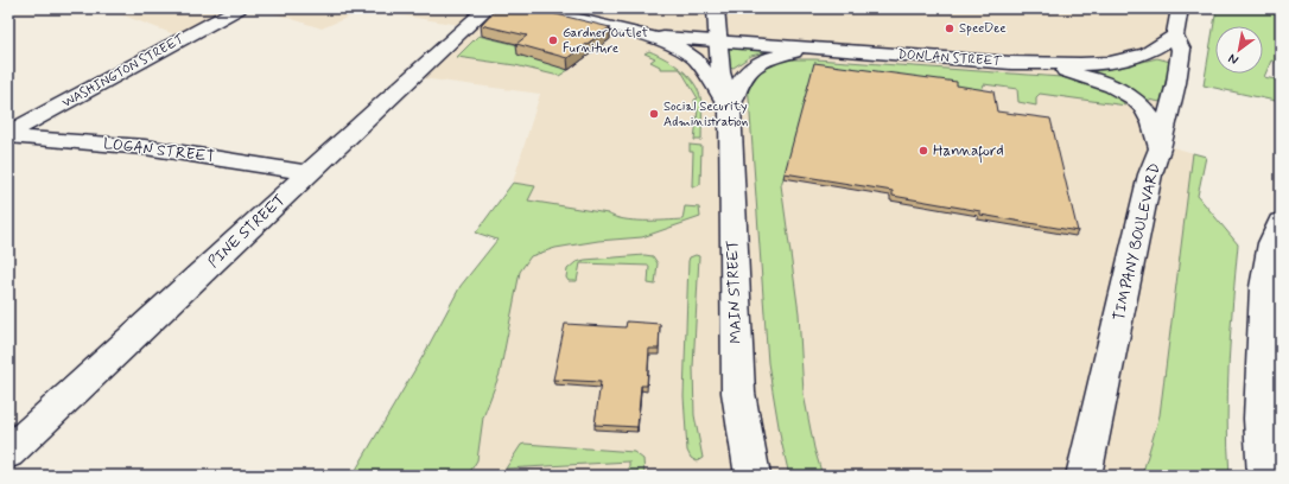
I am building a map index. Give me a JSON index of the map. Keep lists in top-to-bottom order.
{
  "streets": {
    "main road": [
      "DONLAN STREET",
      "WASHINGTON STREET",
      "LOGAN STREET",
      "PINE STREET",
      "TIMPANY BOULEVARD",
      "MAIN STREET"
    ]
  },
  "crossings": [
    ["DONLAN STREET", "TIMPANY BOULEVARD"],
    ["DONLAN STREET", "MAIN STREET"],
    ["WASHINGTON STREET", "LOGAN STREET"],
    ["LOGAN STREET", "PINE STREET"]
  ],
  "places": [
    "SpeeDee",
    "Gardner Outlet Furniture",
    "Social Security Administration",
    "Hannaford"
  ],
  "north": "bottom left"
}
